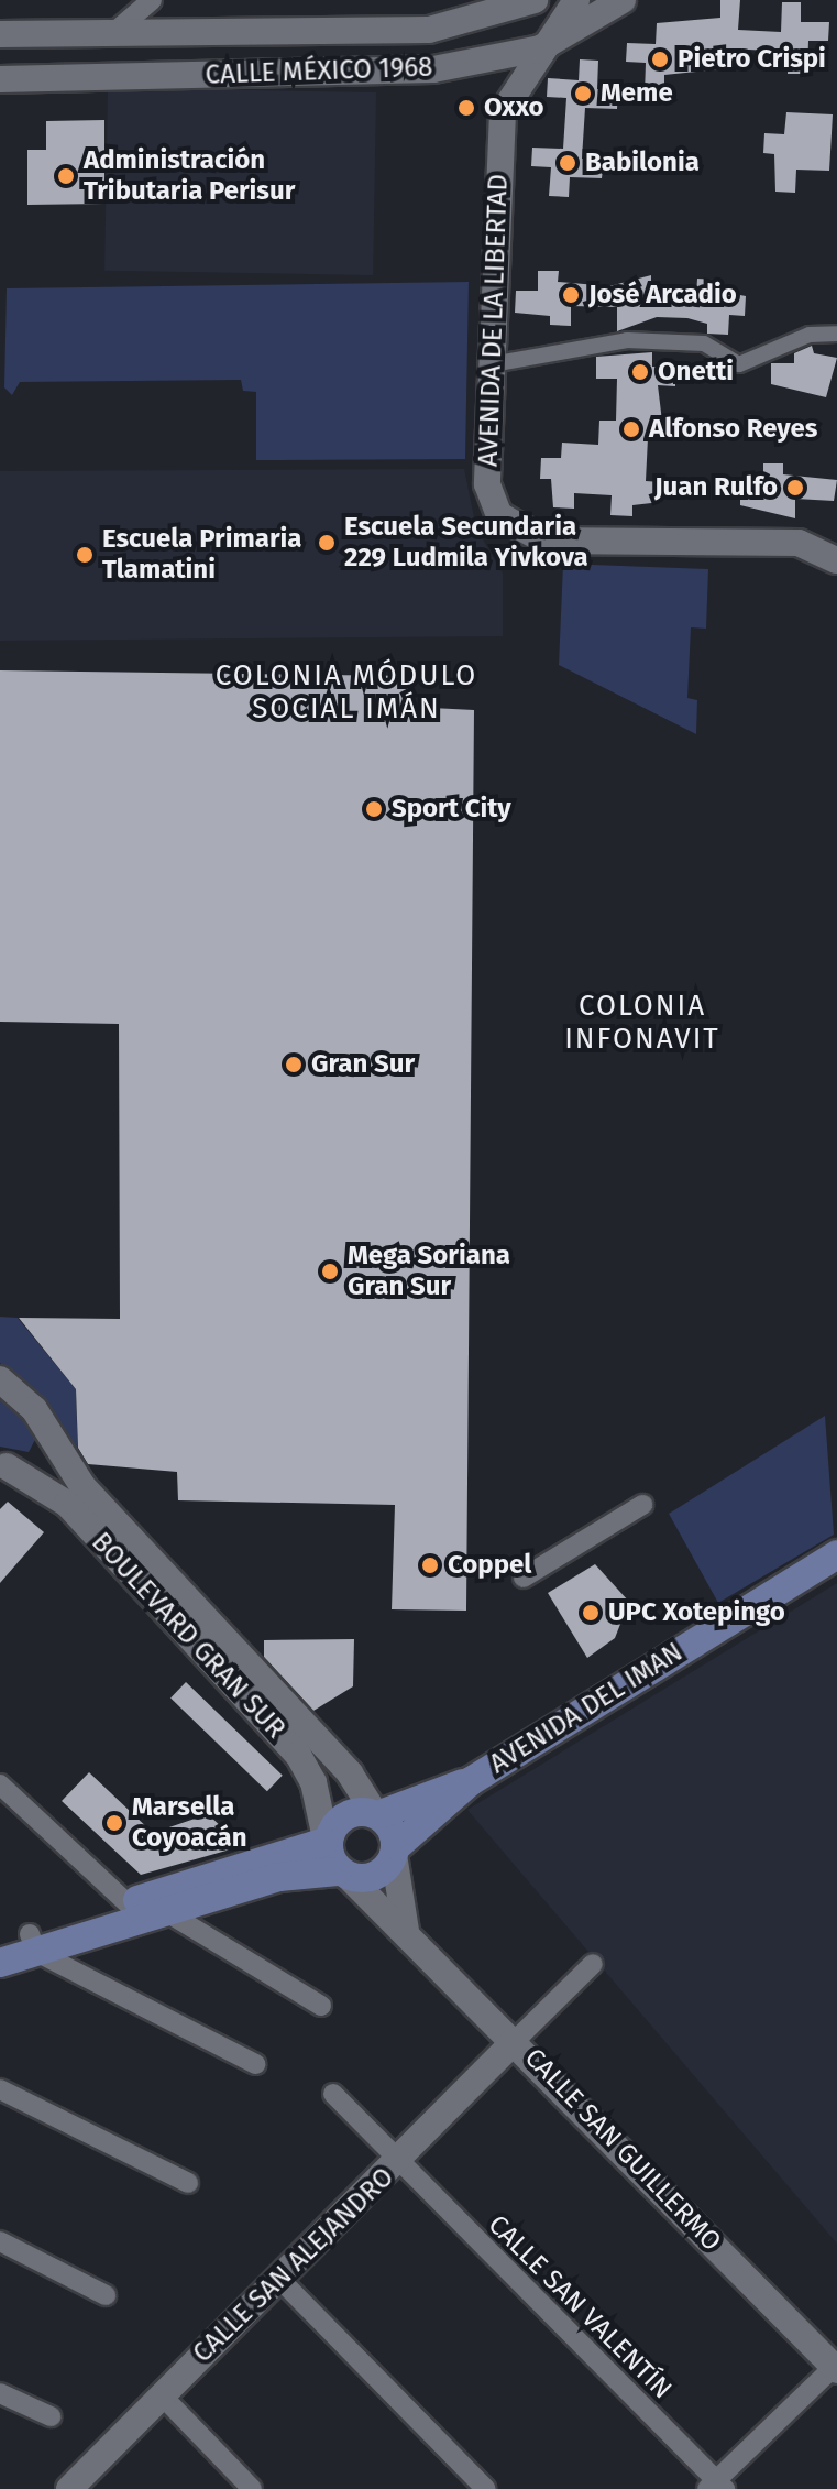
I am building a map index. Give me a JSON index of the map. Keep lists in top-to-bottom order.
{
  "streets": {
    "main road": ["AVENIDA DEL IMAN"],
    "street": [
      "CALLE MÉXICO 1968",
      "AVENIDA DE LA LIBERTAD",
      "BOULEVARD GRAN SUR",
      "CALLE SAN GUILLERMO",
      "CALLE SAN ALEJANDRO",
      "CALLE SAN VALENTÍN"
    ]
  },
  "crossings": [
    ["CALLE MÉXICO 1968", "AVENIDA DE LA LIBERTAD"],
    ["BOULEVARD GRAN SUR", "AVENIDA DEL IMAN"],
    ["AVENIDA DEL IMAN", "CALLE SAN GUILLERMO"],
    ["CALLE SAN GUILLERMO", "CALLE SAN ALEJANDRO"],
    ["CALLE SAN ALEJANDRO", "CALLE SAN VALENTÍN"]
  ],
  "districts": ["COLONIA MÓDULO SOCIAL IMÁN", "COLONIA INFONAVIT"],
  "places": [
    "Pietro Crispi",
    "Meme",
    "Oxxo",
    "Babilonia",
    "Administración Tributaria Perisur",
    "José Arcadio",
    "Onetti",
    "Alfonso Reyes",
    "Juan Rulfo",
    "Escuela Secundaria 229 Ludmila Yivkova",
    "Escuela Primaria Tlamatini",
    "Sport City",
    "Gran Sur",
    "Mega Soriana Gran Sur",
    "Coppel",
    "UPC Xotepingo",
    "Marsella Coyoacán"
  ]
}
